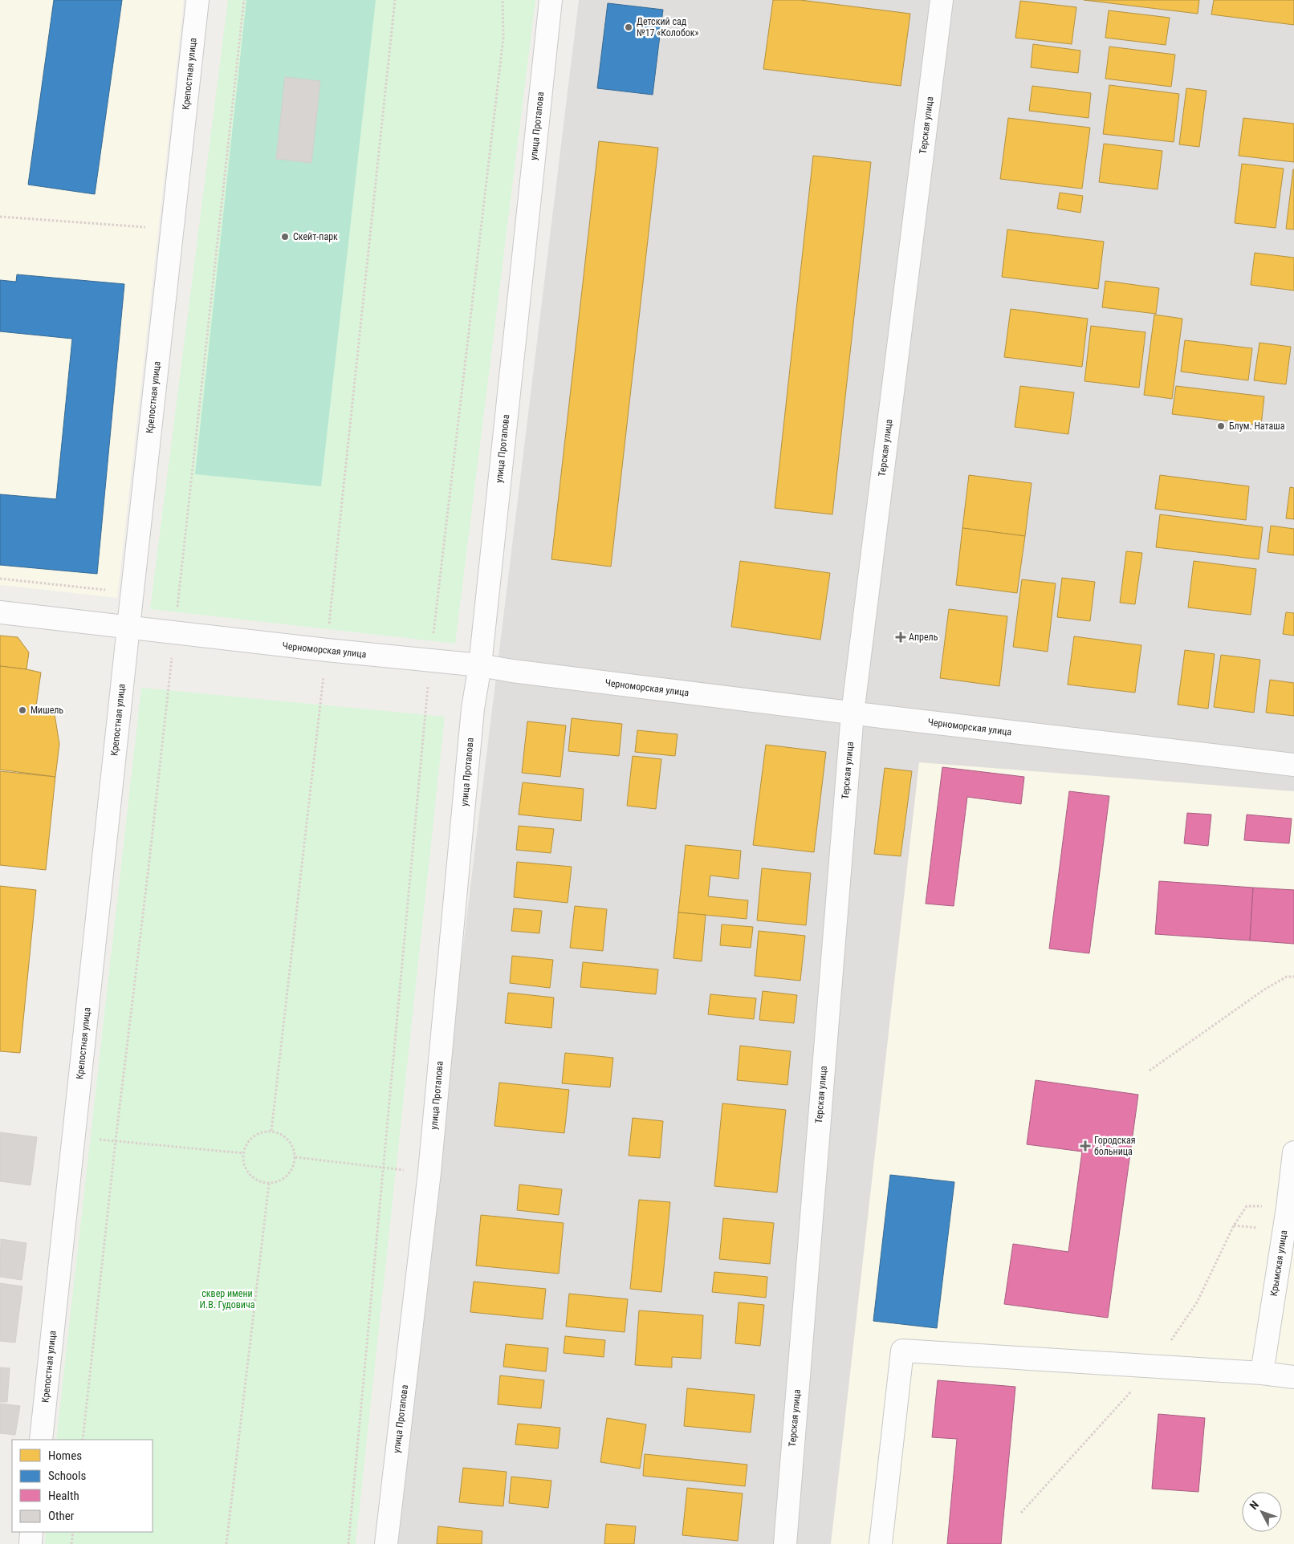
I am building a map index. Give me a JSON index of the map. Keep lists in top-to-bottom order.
{
  "streets": {
    "street": [
      "Крепостная улица",
      "Терская улица",
      "улица Протапова",
      "Черноморская улица",
      "Крымская улица"
    ]
  },
  "crossings": [
    ["Крепостная улица", "Черноморская улица"],
    ["Терская улица", "Черноморская улица"],
    ["улица Протапова", "Черноморская улица"]
  ],
  "parks": ["сквер имени И.В. Гудовича"],
  "places": {
    "other": [
      "Детский сад №17 «Колобок»",
      "Скейт-парк",
      "Блум. Наташа",
      "Мишель"
    ],
    "health": ["Апрель", "Городская больница"]
  },
  "legend": [
    "Homes",
    "Schools",
    "Health",
    "Other"
  ],
  "north": "top left"
}
